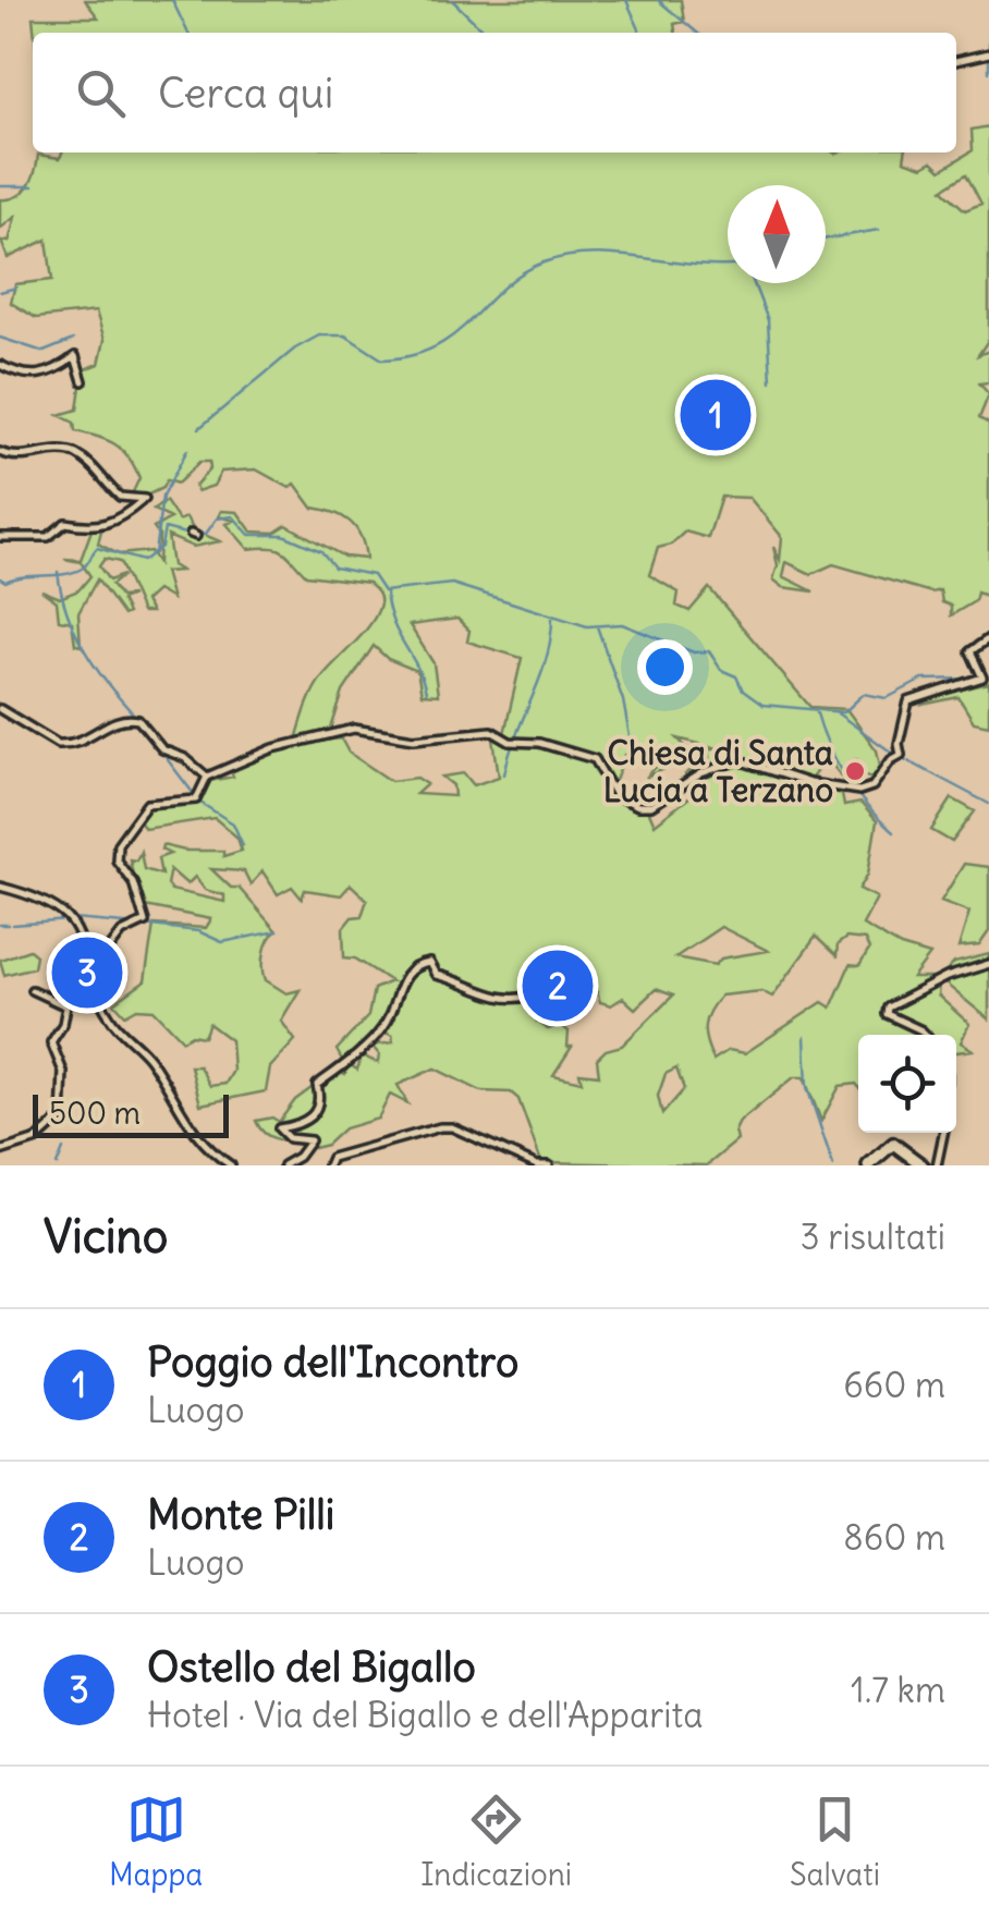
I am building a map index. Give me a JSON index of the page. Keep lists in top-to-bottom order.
{
  "places": ["Chiesa di Santa Lucia a Terzano"],
  "scale_bar": "500 m",
  "north": "top",
  "page": {
    "search": "Cerca qui",
    "pins": ["1", "3", "2"],
    "scale": "500 m",
    "heading": ["Vicino", "3 risultati"],
    "list": [
      {
        "mark": "1",
        "name": "Poggio dell'Incontro",
        "note": "Luogo",
        "value": "660 m"
      },
      {
        "mark": "2",
        "name": "Monte Pilli",
        "note": "Luogo",
        "value": "860 m"
      },
      {
        "mark": "3",
        "name": "Ostello del Bigallo",
        "note": "Hotel · Via del Bigallo e dell'Apparita",
        "value": "1.7 km"
      }
    ],
    "nav": ["Mappa", "Indicazioni", "Salvati"]
  }
}
